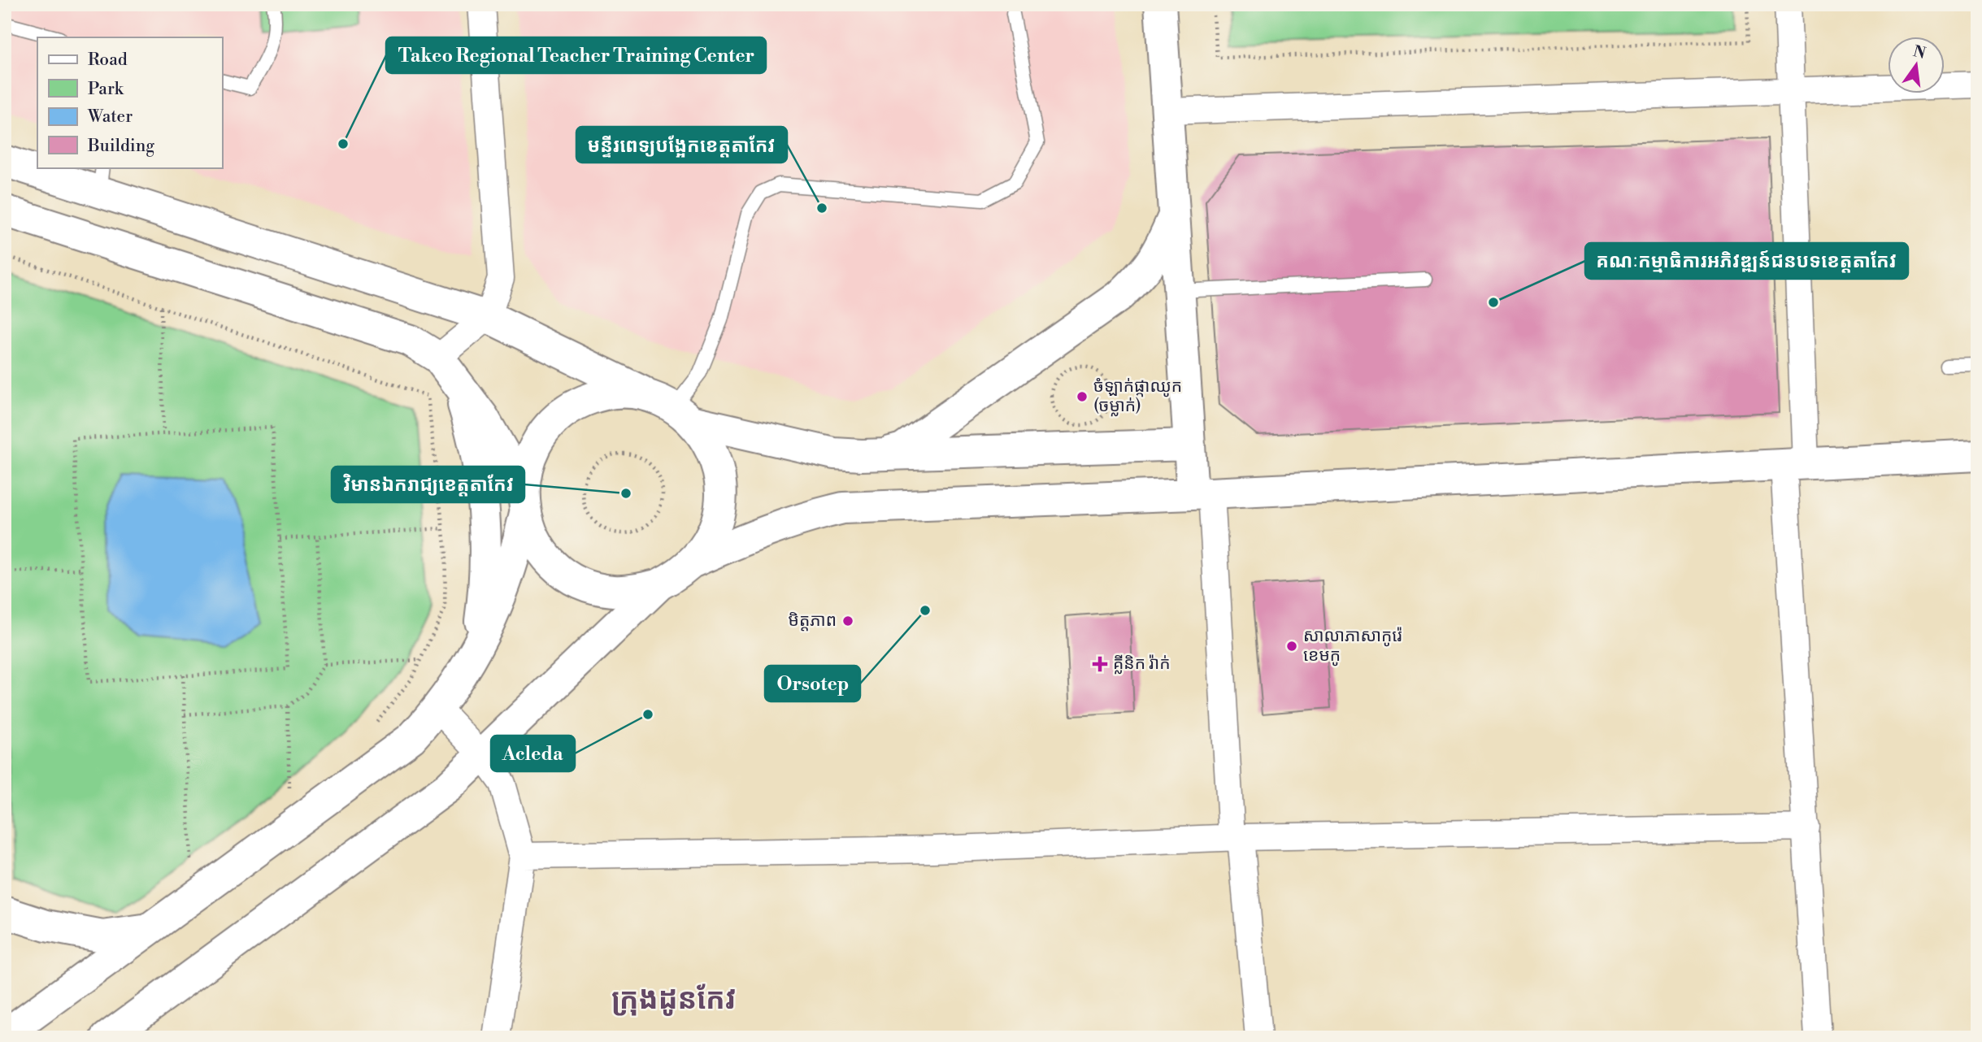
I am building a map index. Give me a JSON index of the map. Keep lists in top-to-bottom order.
{
  "districts": ["ក្រុងដូនកែវ"],
  "places": {
    "other": [
      "Takeo Regional Teacher Training Center",
      "មន្ទីរពេទ្យបង្អែកខេត្តតាកែវ",
      "គណៈកម្មាធិការអភិវឌ្ឍន៍ជនបទខេត្តតាកែវ",
      "ចំឡាក់ផ្កាឈូក (ចម្លាក់)",
      "វិមានឯករាជ្យខេត្តតាកែវ",
      "Orsotep",
      "មិត្តភាព",
      "សាលាភាសាកូរ៉េ ខេមកូ",
      "Acleda"
    ],
    "health": ["គ្លីនិក រ៉ាក់"]
  },
  "legend": [
    "Road",
    "Park",
    "Water",
    "Building"
  ],
  "north": "top"
}
